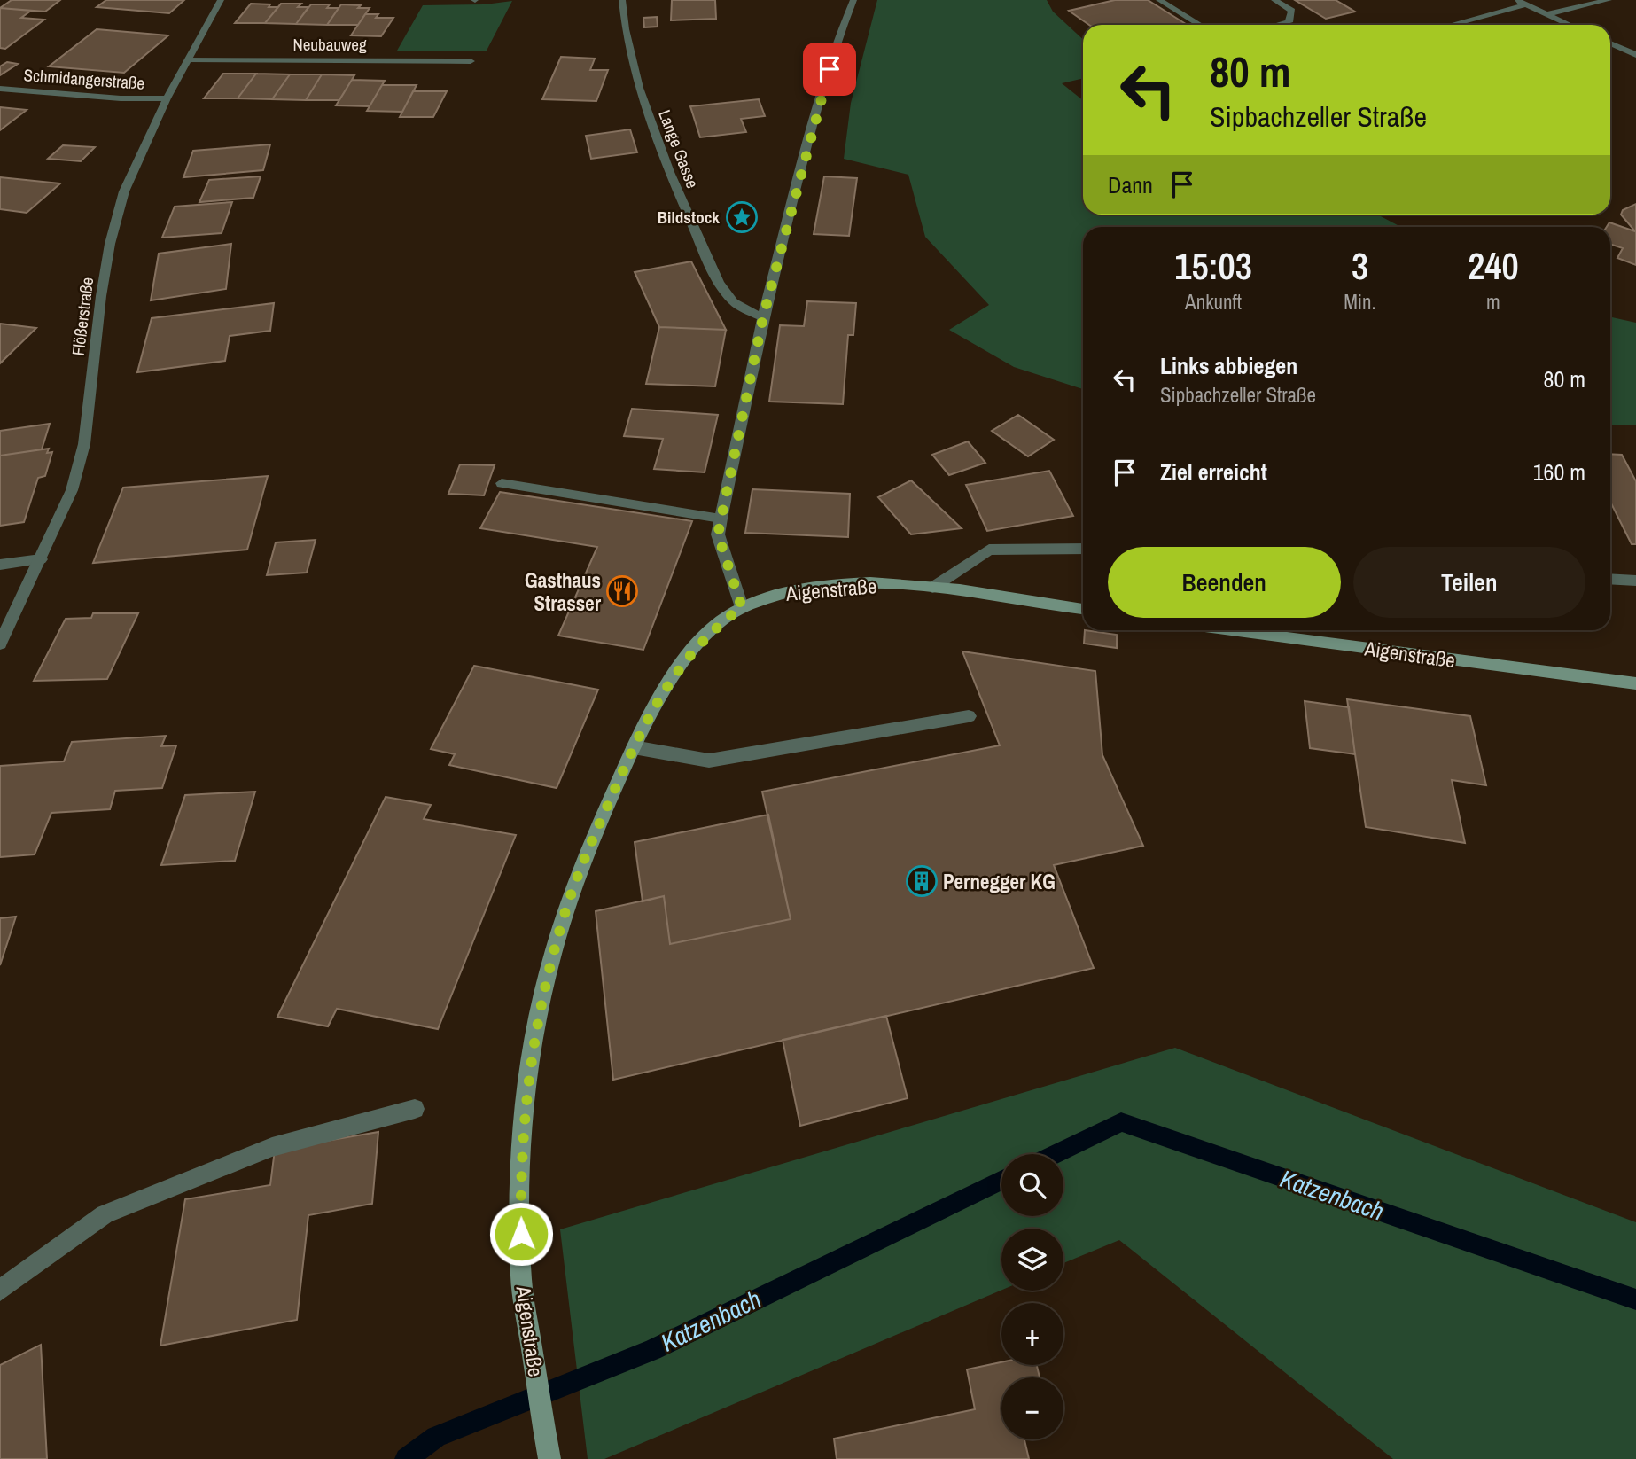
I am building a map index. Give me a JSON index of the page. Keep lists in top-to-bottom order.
{
  "streets": {
    "street": [
      "Neubauweg",
      "Schmidangerstraße",
      "Lange Gasse",
      "Flößerstraße",
      "Aigenstraße"
    ]
  },
  "crossings": [
    ["Neubauweg", "Flößerstraße"],
    ["Schmidangerstraße", "Flößerstraße"]
  ],
  "water": ["Katzenbach"],
  "places": {
    "place": ["Bildstock"],
    "restaurant": ["Gasthaus Strasser"],
    "building": ["Pernegger KG"]
  },
  "page": {
    "turn": ["80 m", "Sipbachzeller Straße"],
    "then": "Dann",
    "eta": [
      "15:03",
      "Ankunft",
      "3",
      "Min.",
      "240",
      "m"
    ],
    "list": [
      {
        "name": "Links abbiegen",
        "note": "Sipbachzeller Straße",
        "value": "80 m"
      },
      {
        "name": "Ziel erreicht",
        "value": "160 m"
      }
    ],
    "buttons": ["Beenden", "Teilen"],
    "map_buttons": ["+", "−"]
  }
}
